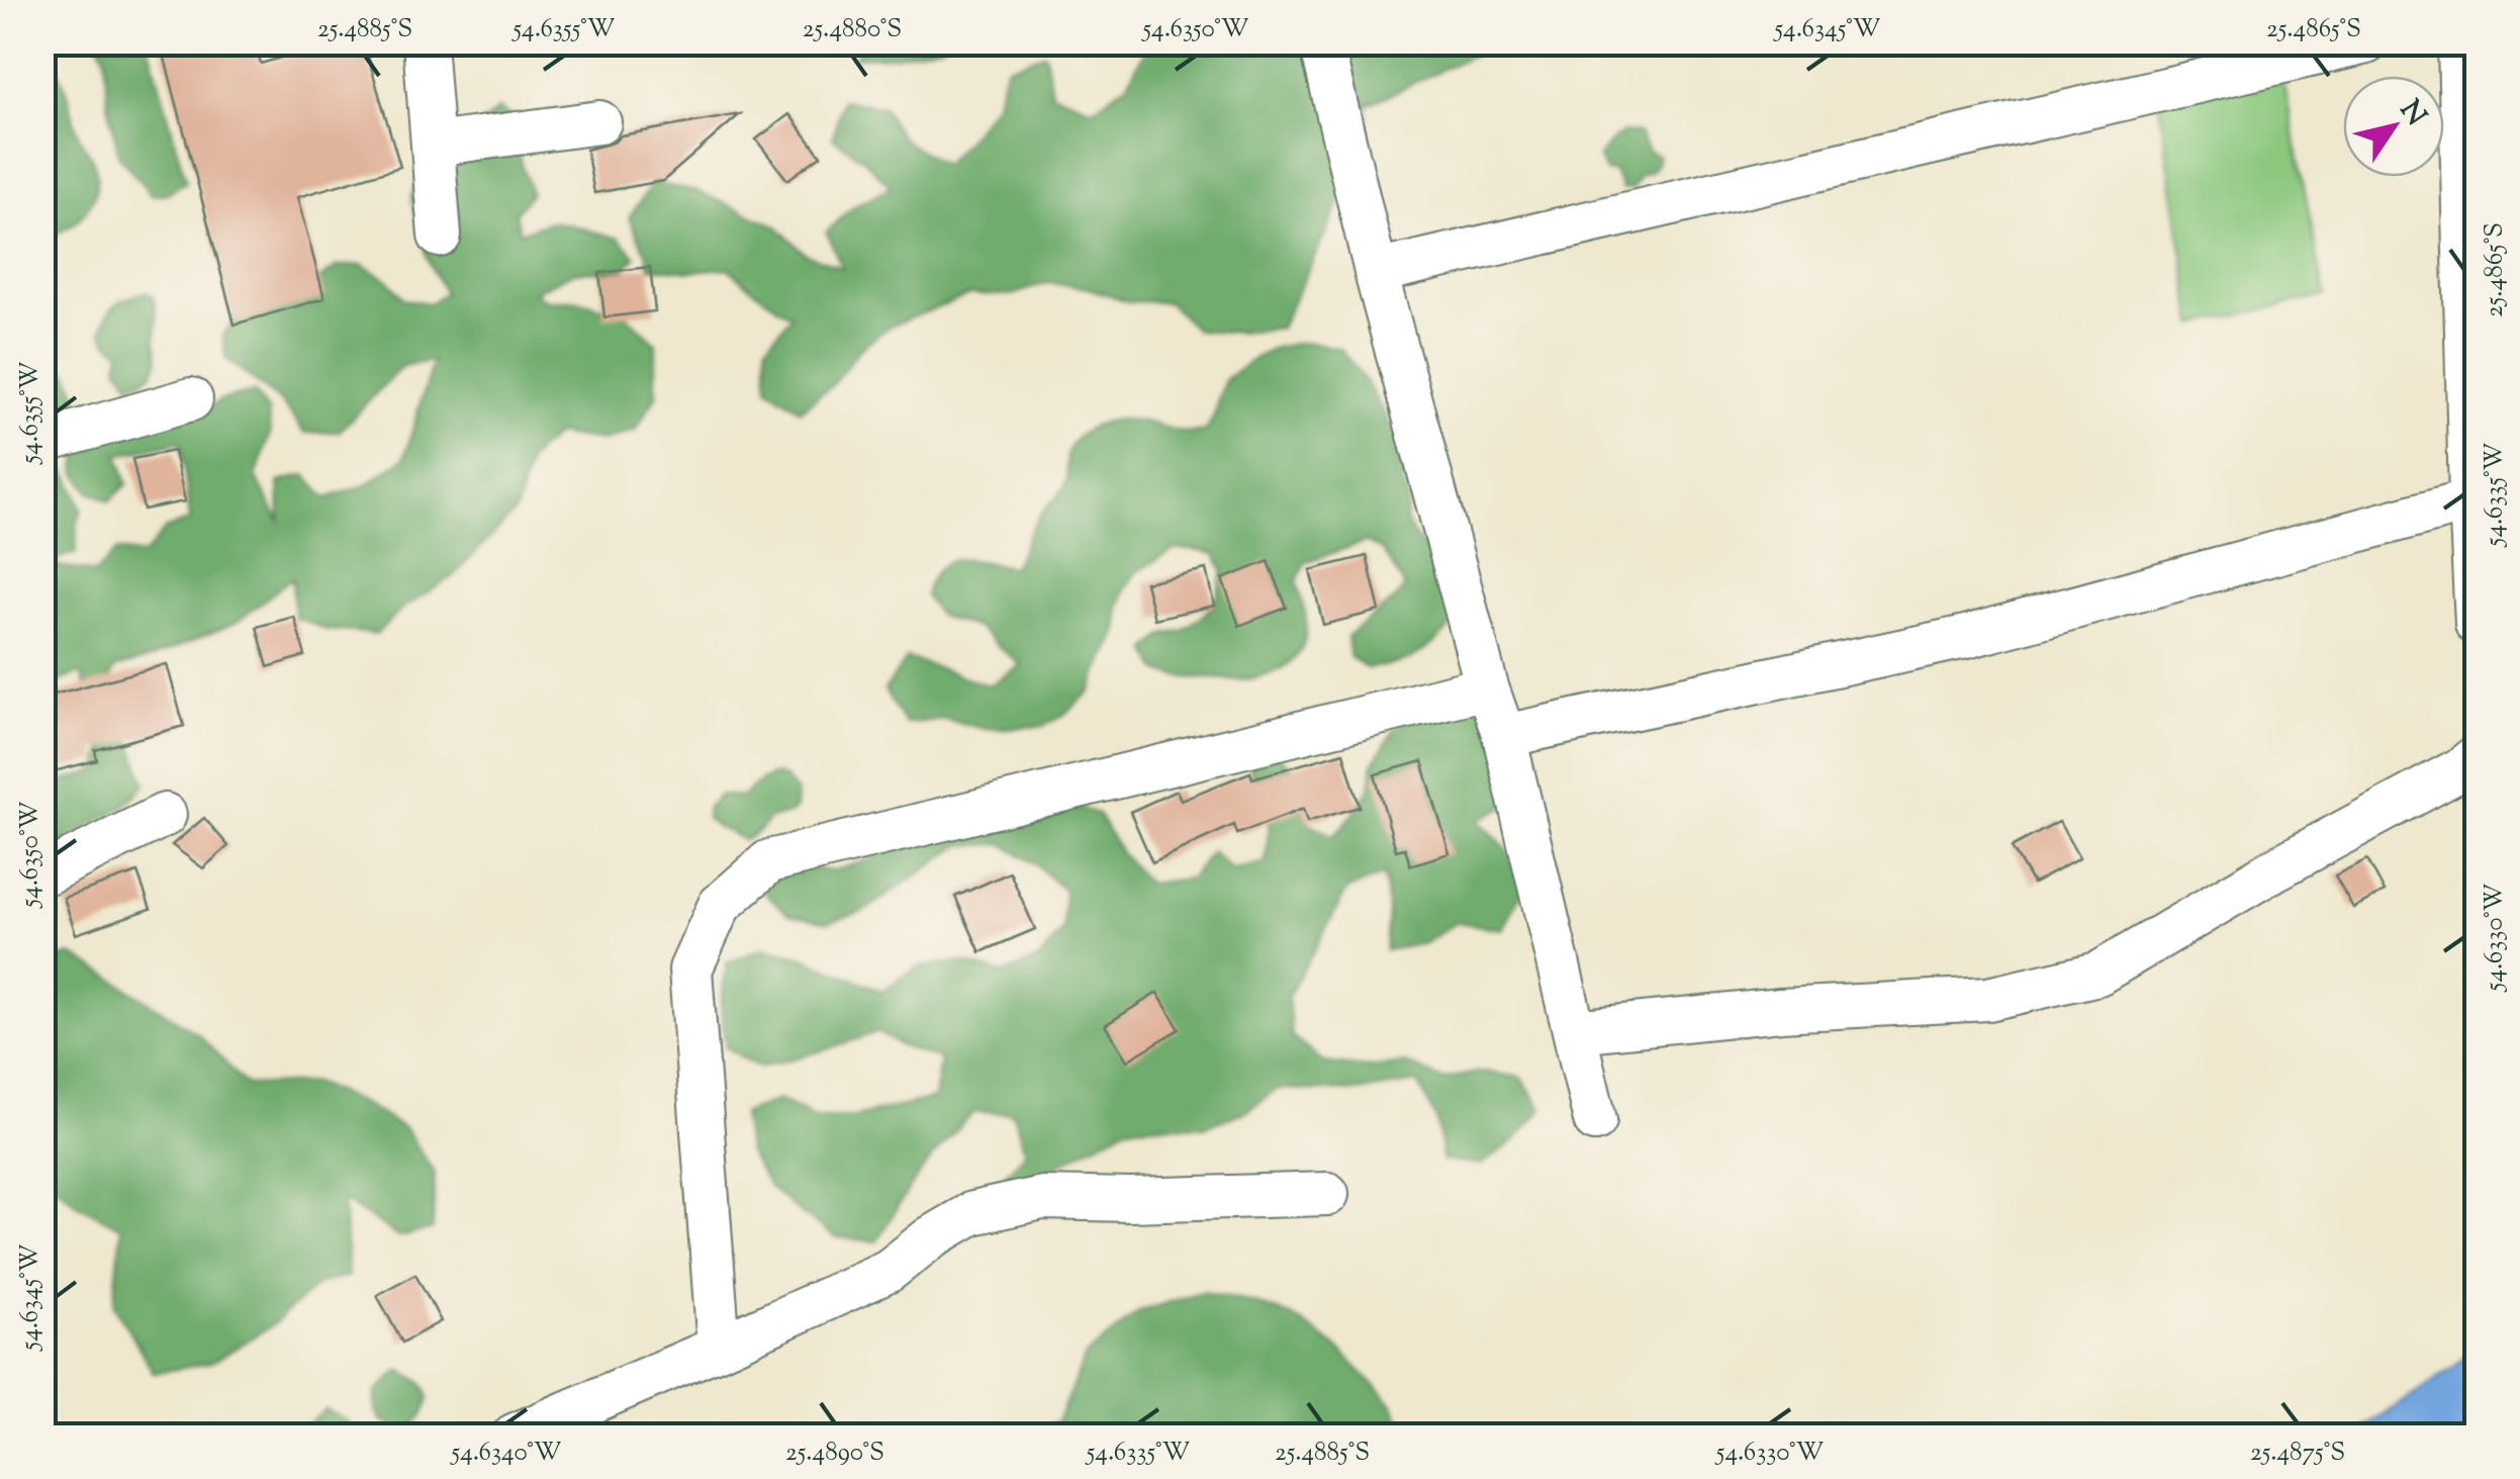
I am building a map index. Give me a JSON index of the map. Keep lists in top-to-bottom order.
{
  "north": "top right",
  "coordinates": [
    "25.4885°S",
    "54.6355°W",
    "25.4880°S",
    "54.6350°W",
    "54.6345°W",
    "25.4865°S",
    "54.6335°W",
    "54.6330°W",
    "54.6340°W",
    "25.4890°S",
    "25.4875°S"
  ]
}
